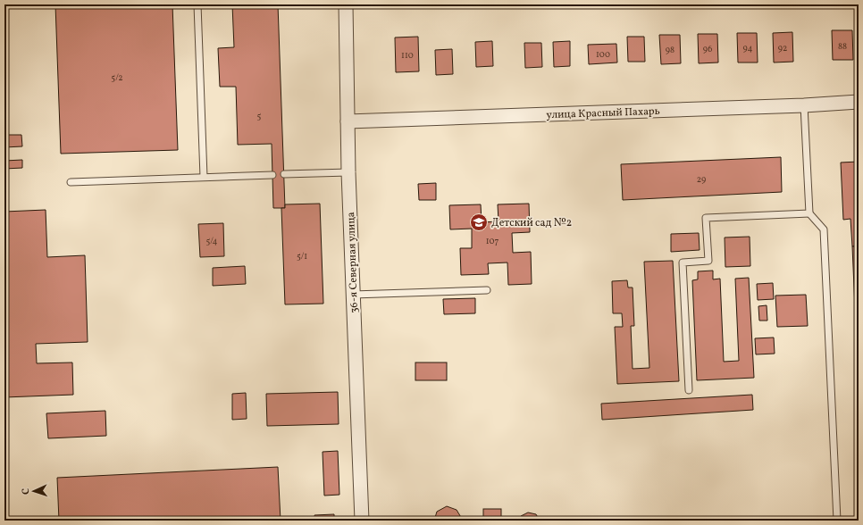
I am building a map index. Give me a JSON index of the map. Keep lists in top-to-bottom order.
{
  "streets": {
    "street": ["улица Красный Пахарь", "36-я Северная улица"]
  },
  "crossings": [
    ["улица Красный Пахарь", "36-я Северная улица"]
  ],
  "places": {
    "school or university": ["Детский сад №2"]
  },
  "house_numbers": [
    "88",
    "94",
    "92",
    "96",
    "98",
    "100",
    "110",
    "5/2",
    "5",
    "29",
    "5/4",
    "107",
    "5/1"
  ],
  "north": "left"
}
